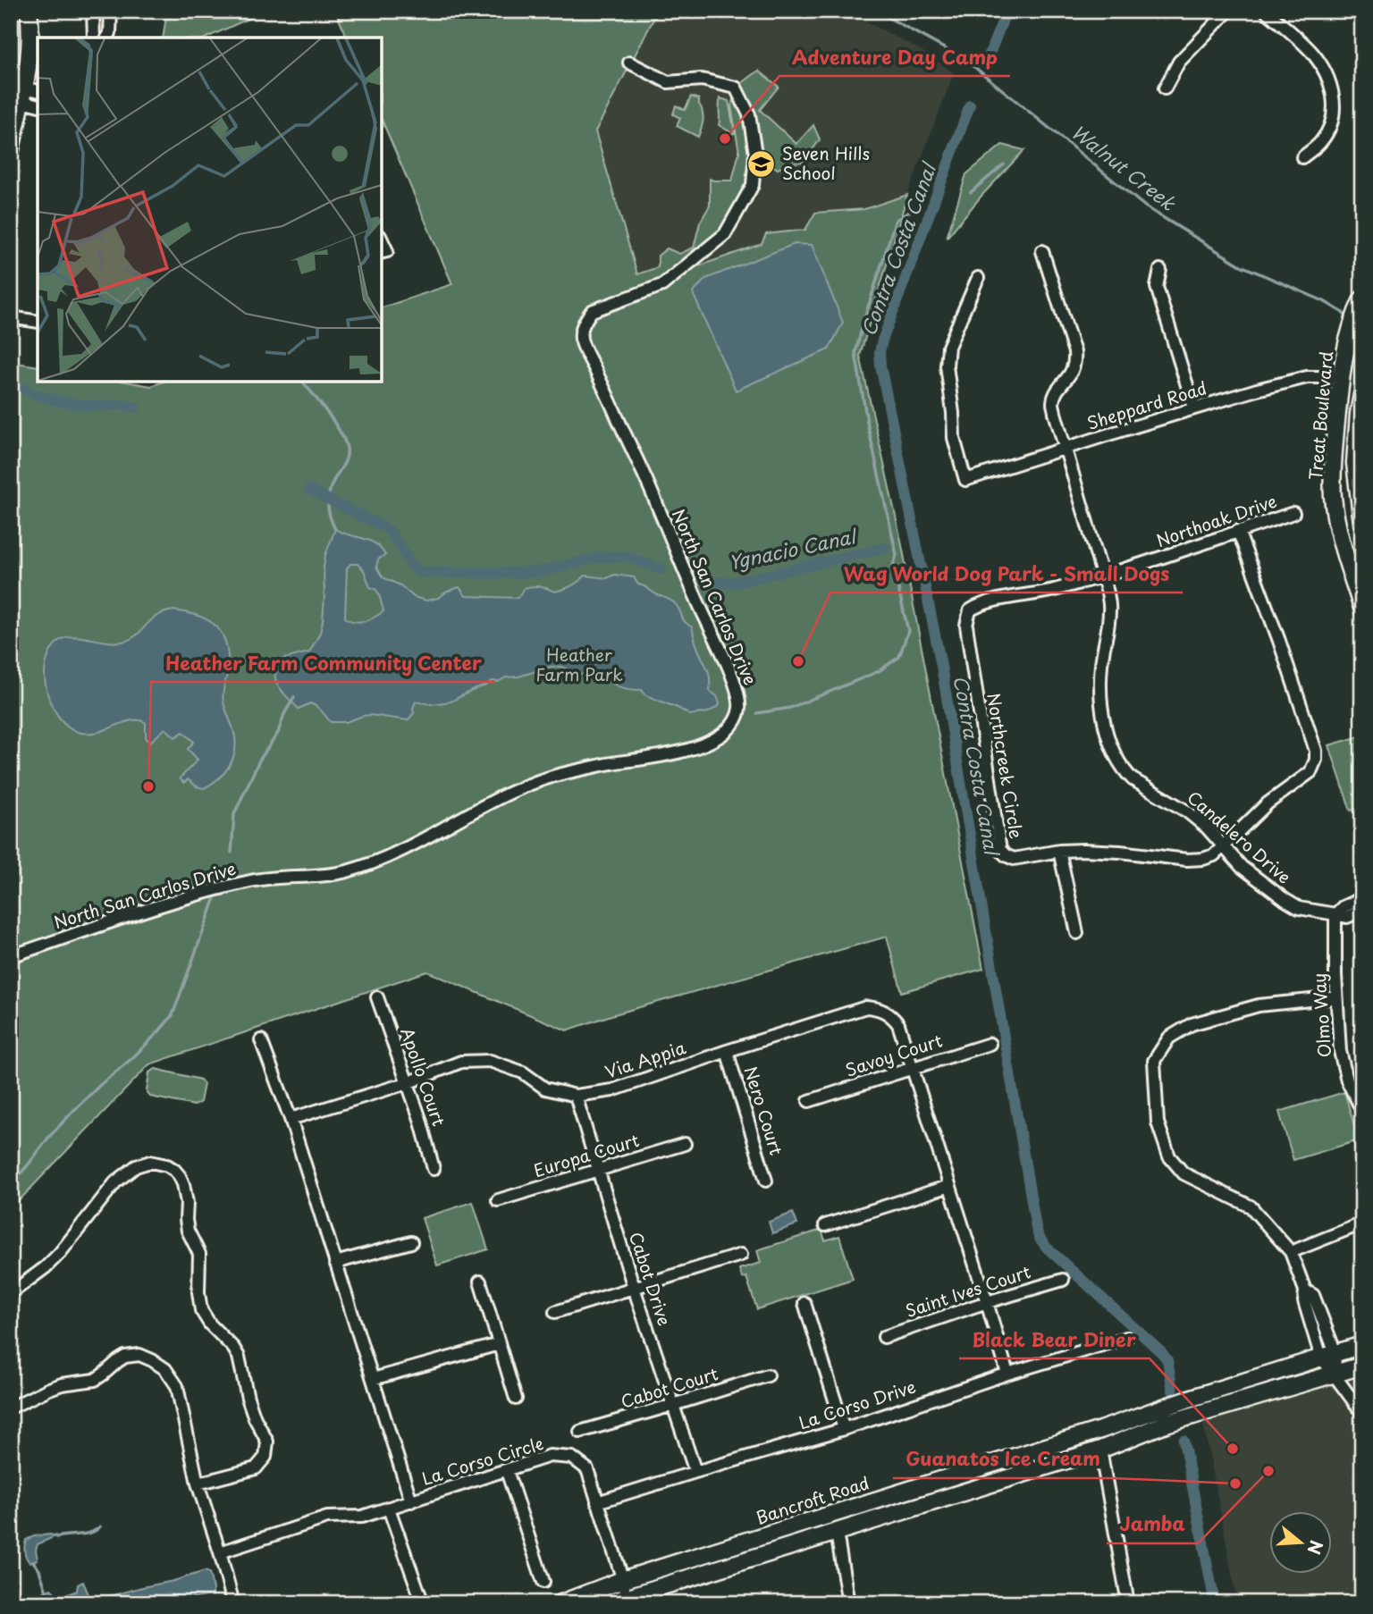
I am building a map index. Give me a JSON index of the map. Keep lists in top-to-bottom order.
{
  "streets": {
    "main road": ["Treat Boulevard", "Bancroft Road"],
    "street": [
      "Sheppard Road",
      "Northoak Drive",
      "North San Carlos Drive",
      "Northcreek Circle",
      "Candelero Drive",
      "Olmo Way",
      "Savoy Court",
      "Via Appia",
      "Apollo Court",
      "Nero Court",
      "Europa Court",
      "Cabot Drive",
      "Saint Ives Court",
      "Cabot Court",
      "La Corso Drive",
      "La Corso Circle"
    ]
  },
  "crossings": [
    ["Sheppard Road", "Treat Boulevard"],
    ["Sheppard Road", "Candelero Drive"],
    ["Northoak Drive", "Northcreek Circle"],
    ["Northoak Drive", "Candelero Drive"],
    ["Northcreek Circle", "Candelero Drive"],
    ["Candelero Drive", "Olmo Way"],
    ["Savoy Court", "Via Appia"],
    ["Via Appia", "Apollo Court"],
    ["Via Appia", "Nero Court"],
    ["Via Appia", "Cabot Drive"],
    ["Via Appia", "Saint Ives Court"],
    ["Via Appia", "La Corso Drive"],
    ["Europa Court", "Cabot Drive"],
    ["Cabot Drive", "Cabot Court"],
    ["Cabot Drive", "La Corso Drive"],
    ["La Corso Drive", "La Corso Circle"],
    ["La Corso Circle", "Bancroft Road"]
  ],
  "water": ["Walnut Creek", "Contra Costa Canal", "Ygnacio Canal"],
  "parks": ["Heather Farm Park"],
  "places": {
    "other": [
      "Adventure Day Camp",
      "Wag World Dog Park - Small Dogs",
      "Heather Farm Community Center",
      "Black Bear Diner",
      "Jamba",
      "Guanatos Ice Cream"
    ],
    "school or university": ["Seven Hills School"]
  },
  "north": "right"
}
